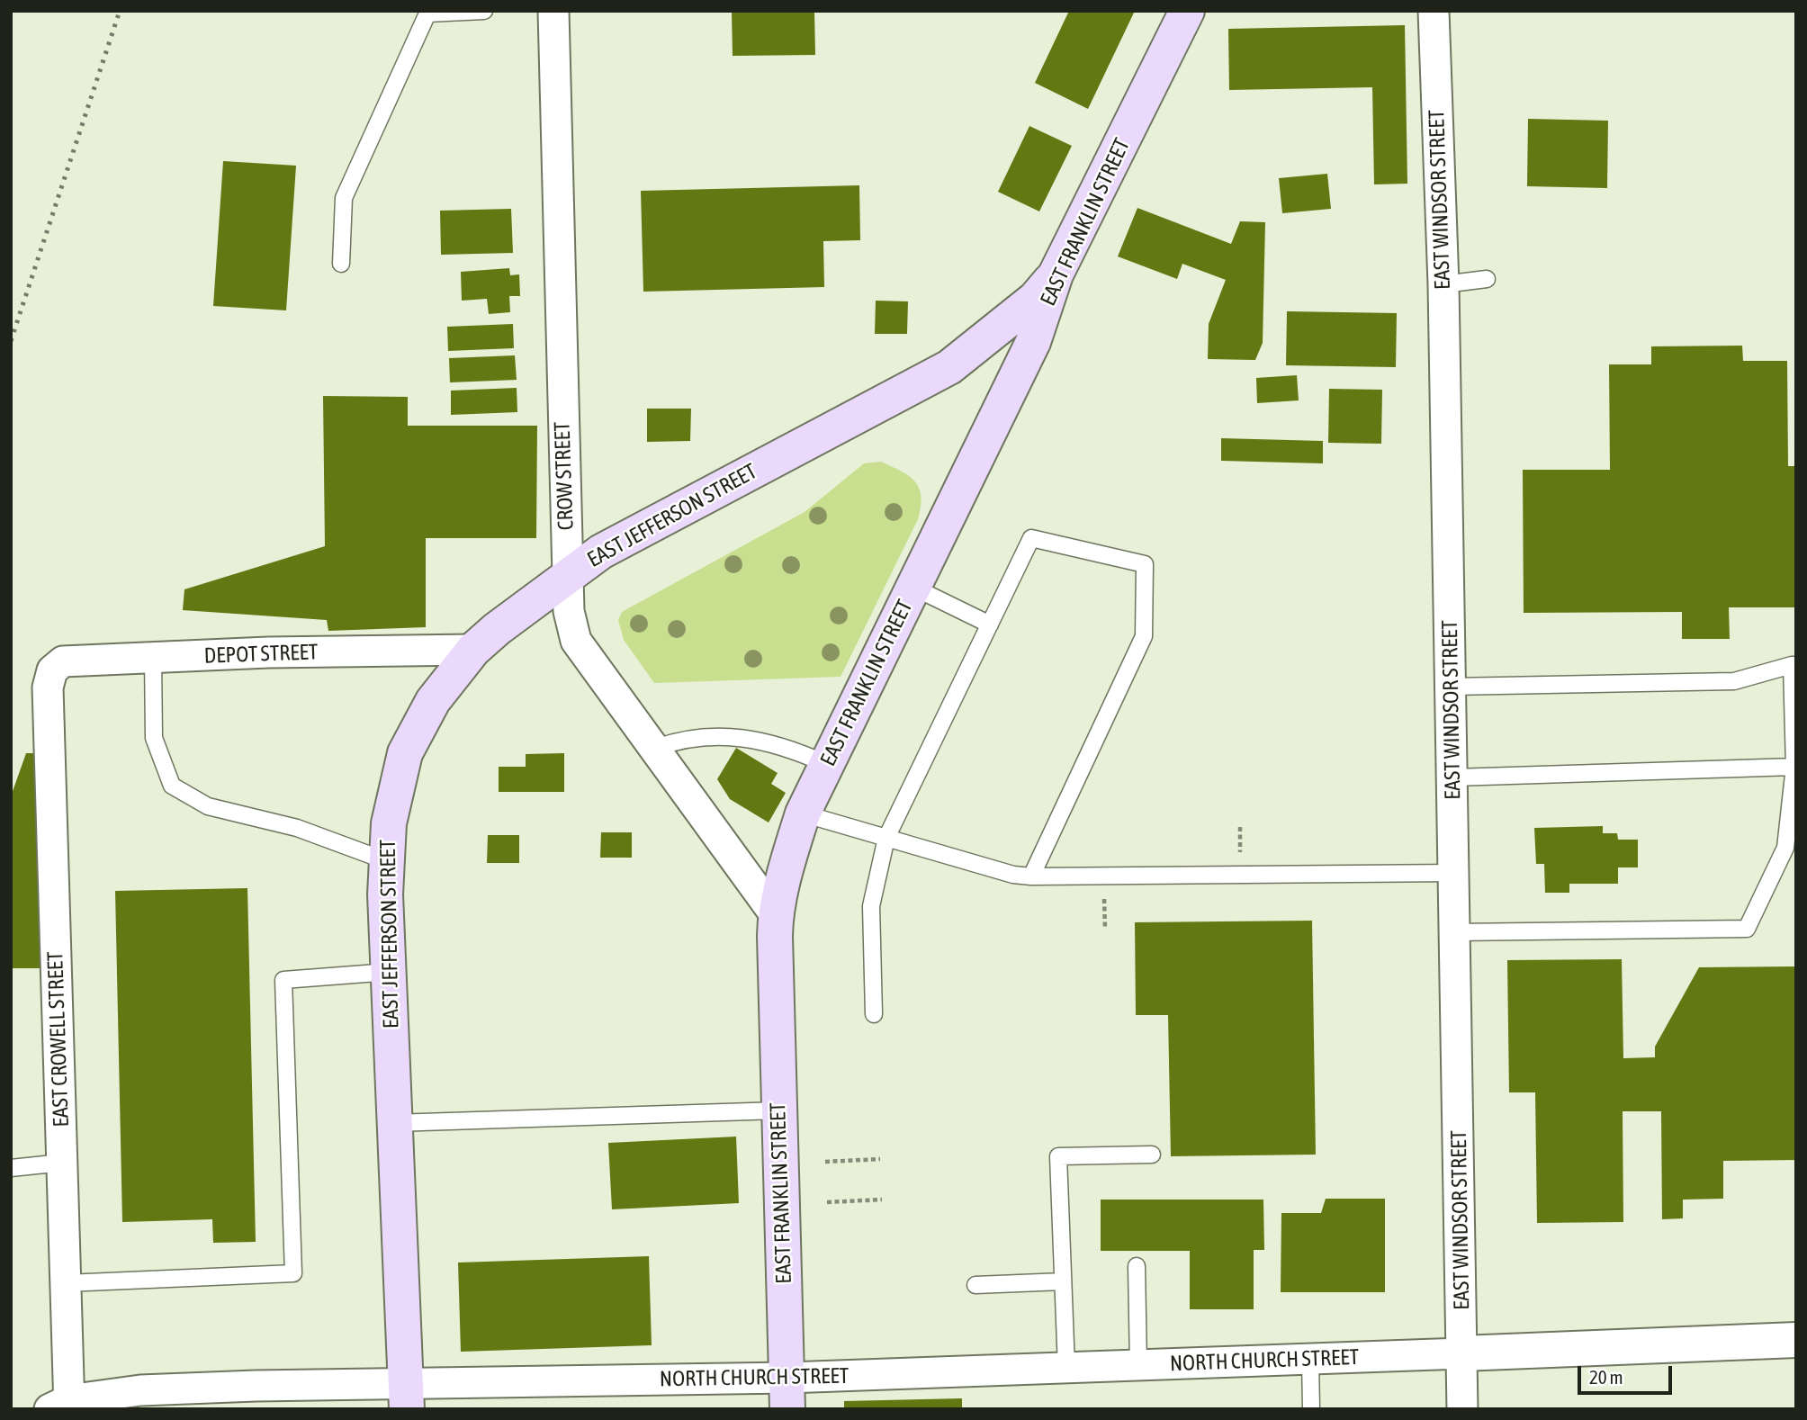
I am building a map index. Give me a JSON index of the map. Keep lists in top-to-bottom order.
{
  "streets": {
    "main road": ["EAST FRANKLIN STREET", "EAST JEFFERSON STREET"],
    "street": [
      "EAST WINDSOR STREET",
      "CROW STREET",
      "DEPOT STREET",
      "EAST CROWELL STREET",
      "NORTH CHURCH STREET"
    ]
  },
  "crossings": [
    ["EAST WINDSOR STREET", "NORTH CHURCH STREET"],
    ["EAST FRANKLIN STREET", "CROW STREET"],
    ["EAST FRANKLIN STREET", "EAST JEFFERSON STREET"],
    ["EAST FRANKLIN STREET", "NORTH CHURCH STREET"],
    ["CROW STREET", "EAST JEFFERSON STREET"],
    ["EAST JEFFERSON STREET", "DEPOT STREET"],
    ["EAST JEFFERSON STREET", "NORTH CHURCH STREET"],
    ["DEPOT STREET", "EAST CROWELL STREET"],
    ["EAST CROWELL STREET", "NORTH CHURCH STREET"]
  ],
  "scale_bar": "20 m"
}
